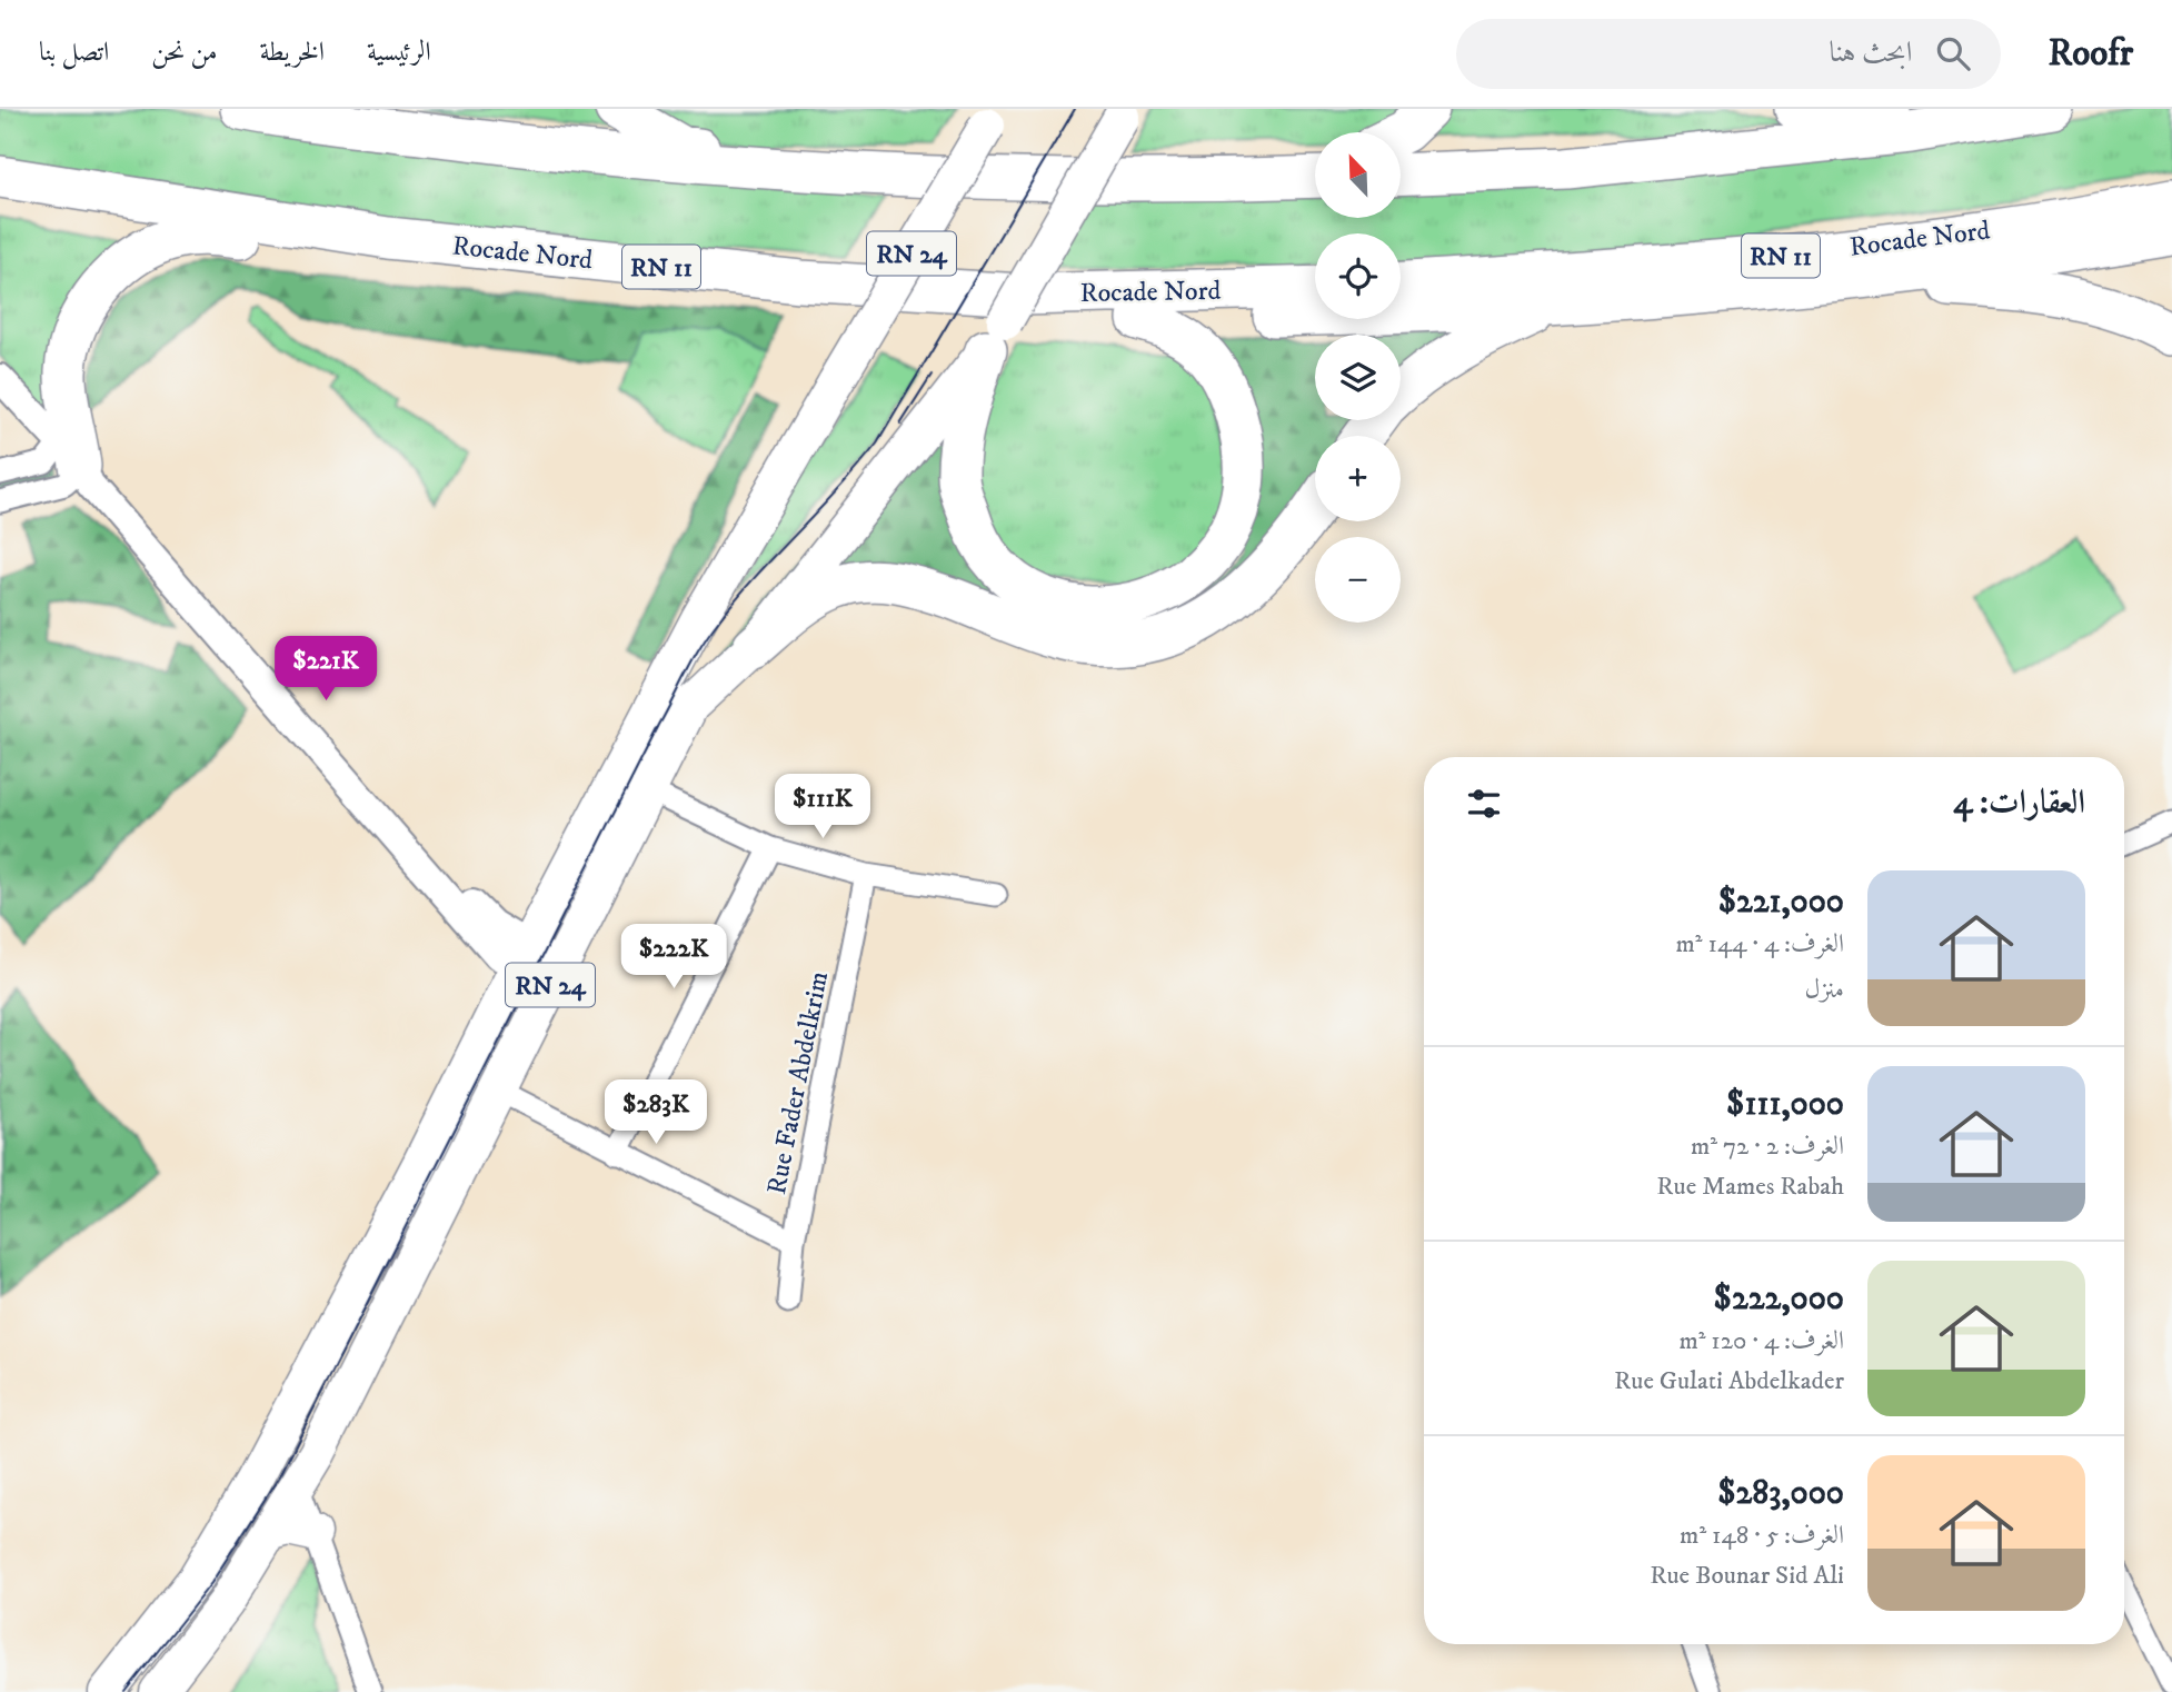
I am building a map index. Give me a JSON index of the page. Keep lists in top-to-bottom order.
{
  "streets": {
    "highway": ["Rocade Nord", "RN 11"],
    "main road": ["RN 24"],
    "street": ["Rue Fader Abdelkrim"]
  },
  "crossings": [
    ["Rocade Nord", "RN 24"]
  ],
  "north": "top left",
  "page": {
    "header": "Roofr",
    "search": "ابحث هنا",
    "nav": [
      "الرئيسية",
      "الخريطة",
      "من نحن",
      "اتصل بنا"
    ],
    "map_buttons": ["+", "−"],
    "price": [
      "$221K",
      "$111K",
      "$222K",
      "$283K"
    ],
    "heading": "العقارات: 4",
    "list": [
      {
        "name": "$221,000",
        "note": "الغرف: 4 · 144 m² · منزل"
      },
      {
        "name": "$111,000",
        "note": "الغرف: 2 · 72 m² · Rue Mames Rabah"
      },
      {
        "name": "$222,000",
        "note": "الغرف: 4 · 120 m² · Rue Gulati Abdelkader"
      },
      {
        "name": "$283,000",
        "note": "الغرف: 5 · 148 m² · Rue Bounar Sid Ali"
      }
    ]
  }
}
